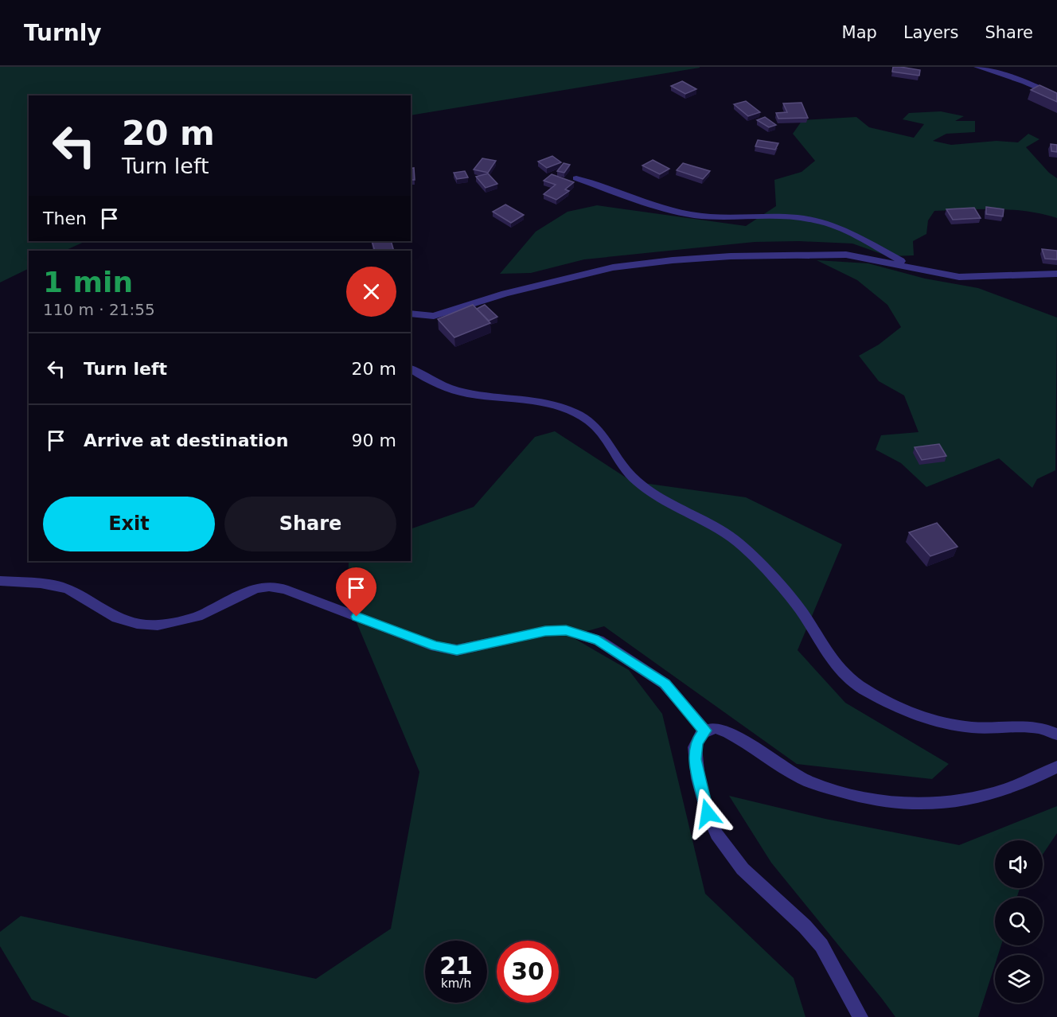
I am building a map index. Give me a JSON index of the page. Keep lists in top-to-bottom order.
{
  "page": {
    "header": "Turnly",
    "nav": ["Map", "Layers", "Share"],
    "turn": ["20 m", "Turn left"],
    "then": "Then",
    "heading": ["1 min", "110 m · 21:55"],
    "list": [
      {
        "name": "Turn left",
        "value": "20 m"
      },
      {
        "name": "Arrive at destination",
        "value": "90 m"
      }
    ],
    "buttons": ["Exit", "Share"],
    "speed": "21 km/h",
    "limit": "30"
  }
}
